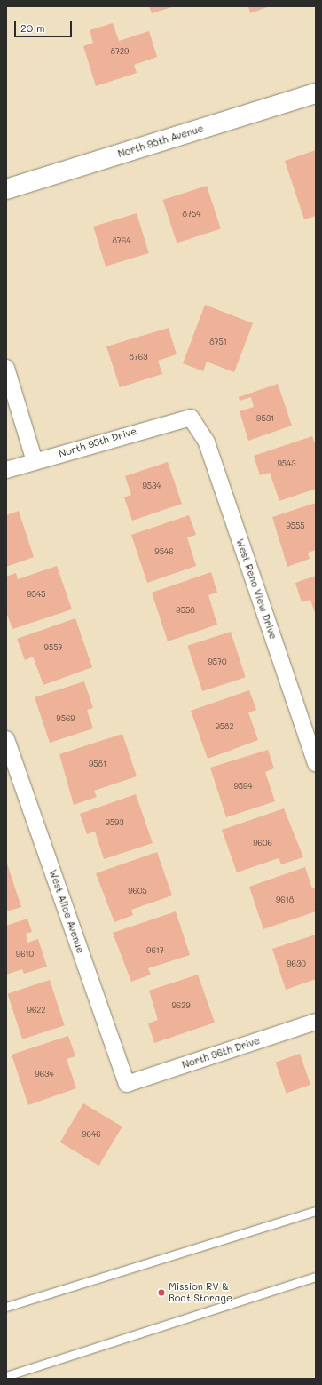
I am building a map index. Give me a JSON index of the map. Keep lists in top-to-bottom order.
{
  "streets": {
    "street": [
      "North 95th Avenue",
      "North 95th Drive",
      "West Reno View Drive",
      "West Alice Avenue",
      "North 96th Drive"
    ]
  },
  "crossings": [
    ["North 95th Drive", "West Reno View Drive"],
    ["West Alice Avenue", "North 96th Drive"]
  ],
  "places": ["Mission RV & Boat Storage"],
  "house_numbers": [
    "8729",
    "8754",
    "8764",
    "8751",
    "8763",
    "9531",
    "9543",
    "9534",
    "9555",
    "9546",
    "9545",
    "9558",
    "9557",
    "9570",
    "9569",
    "9582",
    "9581",
    "9594",
    "9593",
    "9606",
    "9605",
    "9618",
    "9617",
    "9610",
    "9630",
    "9629",
    "9622",
    "9634",
    "9646"
  ],
  "scale_bar": "20 m"
}
